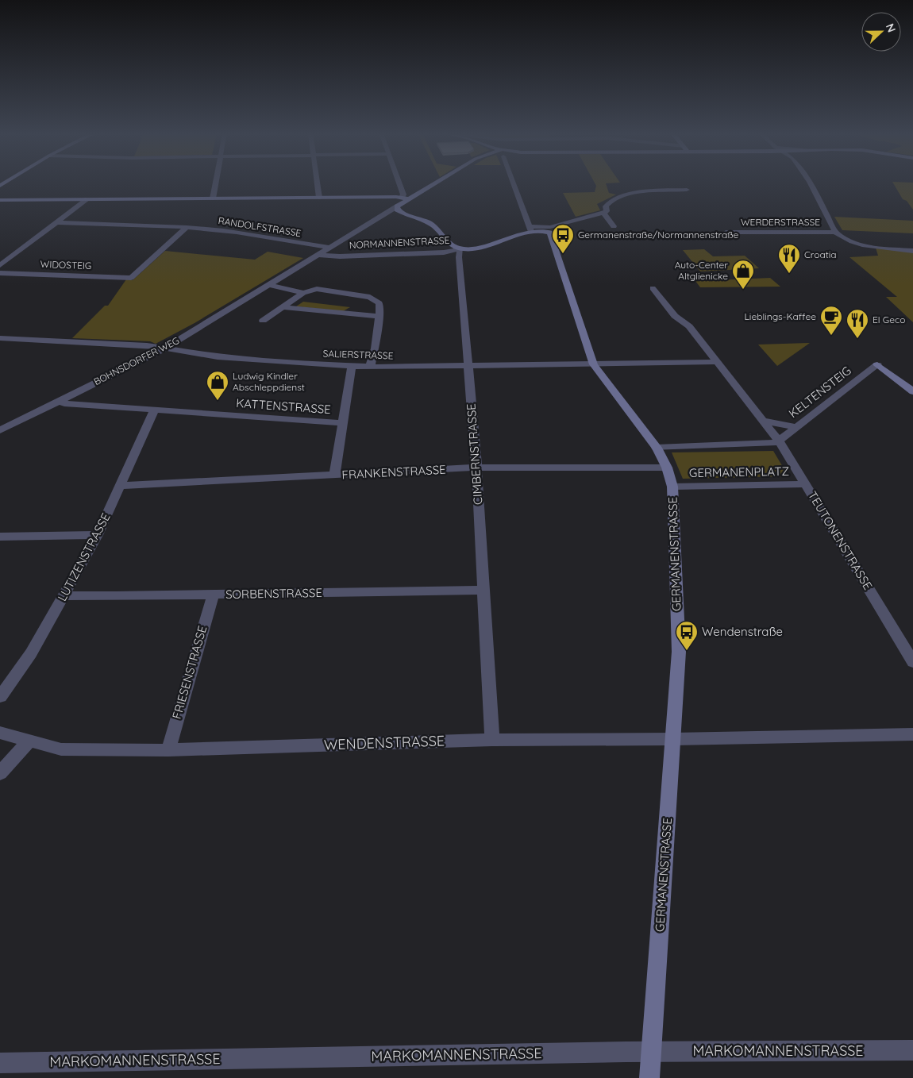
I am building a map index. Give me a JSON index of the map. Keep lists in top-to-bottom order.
{
  "streets": {
    "street": [
      "WERDERSTRASSE",
      "RANDOLFSTRASSE",
      "NORMANNENSTRASSE",
      "WIDOSTEIG",
      "SALIERSTRASSE",
      "BOHNSDORFER WEG",
      "KELTENSTEIG",
      "KATTENSTRASSE",
      "CIMBERNSTRASSE",
      "FRANKENSTRASSE",
      "GERMANENPLATZ",
      "TEUTONENSTRASSE",
      "GERMANENSTRASSE",
      "LUTIZENSTRASSE",
      "SORBENSTRASSE",
      "FRIESENSTRASSE",
      "WENDENSTRASSE",
      "MARKOMANNENSTRASSE"
    ]
  },
  "crossings": [
    ["RANDOLFSTRASSE", "WIDOSTEIG"],
    ["RANDOLFSTRASSE", "BOHNSDORFER WEG"],
    ["NORMANNENSTRASSE", "BOHNSDORFER WEG"],
    ["NORMANNENSTRASSE", "CIMBERNSTRASSE"],
    ["NORMANNENSTRASSE", "GERMANENSTRASSE"],
    ["SALIERSTRASSE", "BOHNSDORFER WEG"],
    ["SALIERSTRASSE", "CIMBERNSTRASSE"],
    ["SALIERSTRASSE", "TEUTONENSTRASSE"],
    ["SALIERSTRASSE", "GERMANENSTRASSE"],
    ["BOHNSDORFER WEG", "KATTENSTRASSE"],
    ["KELTENSTEIG", "TEUTONENSTRASSE"],
    ["KATTENSTRASSE", "LUTIZENSTRASSE"],
    ["CIMBERNSTRASSE", "FRANKENSTRASSE"],
    ["CIMBERNSTRASSE", "SORBENSTRASSE"],
    ["CIMBERNSTRASSE", "WENDENSTRASSE"],
    ["FRANKENSTRASSE", "GERMANENSTRASSE"],
    ["FRANKENSTRASSE", "LUTIZENSTRASSE"],
    ["GERMANENPLATZ", "TEUTONENSTRASSE"],
    ["GERMANENPLATZ", "GERMANENSTRASSE"],
    ["GERMANENSTRASSE", "WENDENSTRASSE"],
    ["GERMANENSTRASSE", "MARKOMANNENSTRASSE"],
    ["LUTIZENSTRASSE", "SORBENSTRASSE"],
    ["SORBENSTRASSE", "FRIESENSTRASSE"],
    ["FRIESENSTRASSE", "WENDENSTRASSE"]
  ],
  "places": {
    "bus stop": ["Germanenstraße/Normannenstraße", "Wendenstraße"],
    "restaurant": ["Croatia", "El Geco"],
    "shop": ["Auto-Center Altglienicke", "Ludwig Kindler Abschleppdienst"],
    "cafe": ["Lieblings-Kaffee"]
  },
  "north": "right"
}
